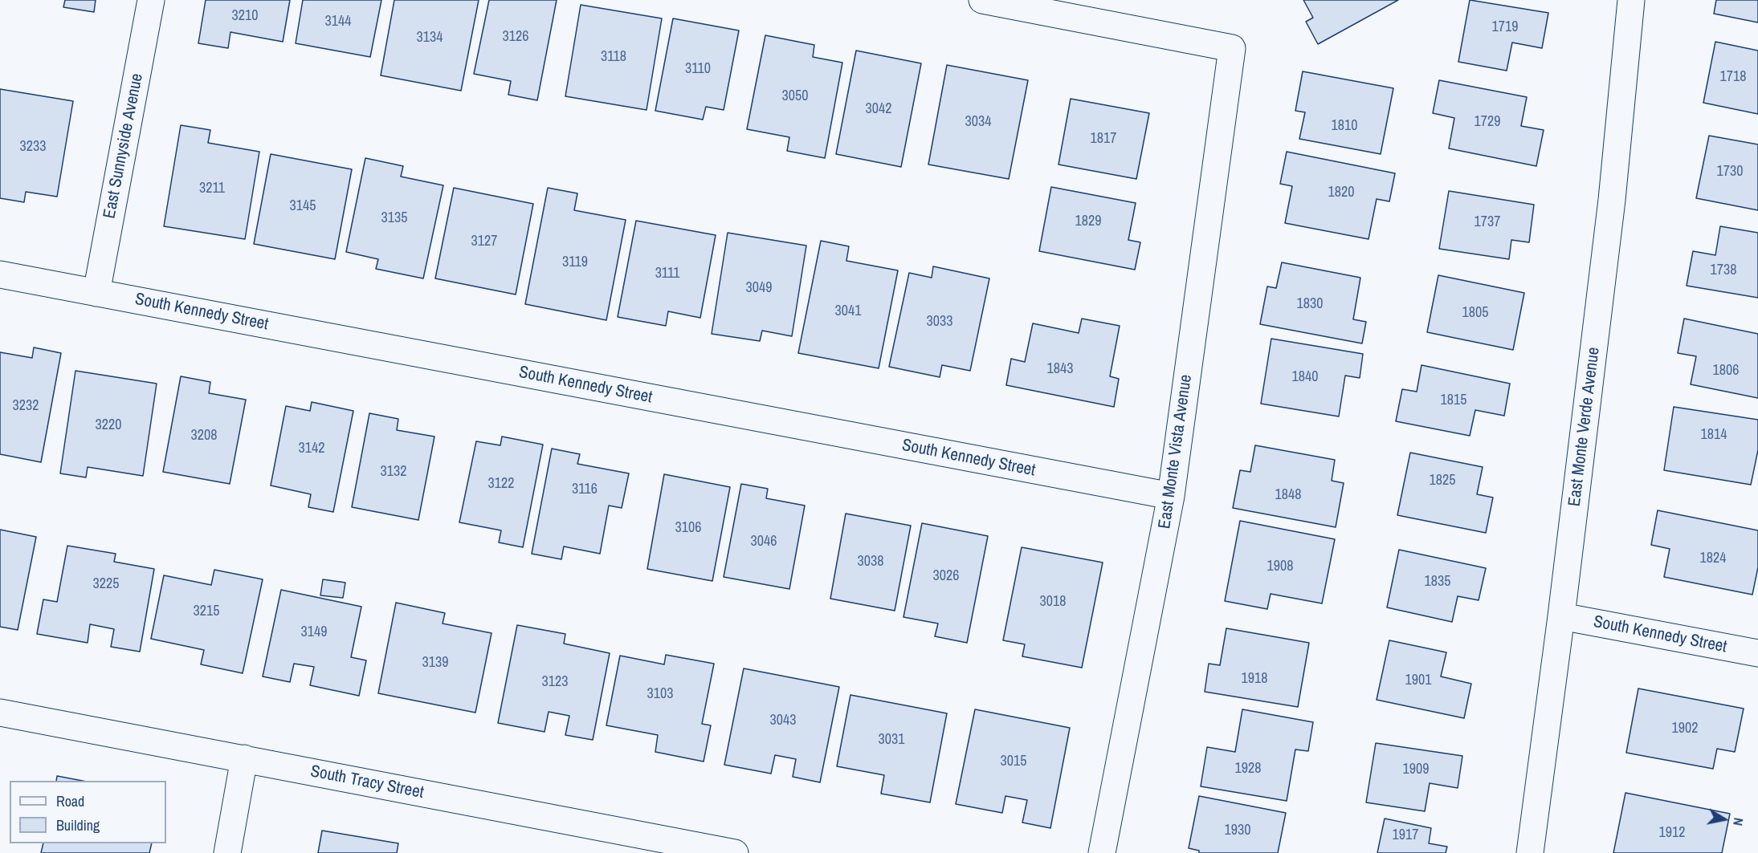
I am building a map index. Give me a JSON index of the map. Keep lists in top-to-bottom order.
{
  "streets": {
    "street": [
      "East Sunnyside Avenue",
      "South Kennedy Street",
      "East Monte Verde Avenue",
      "East Monte Vista Avenue",
      "South Tracy Street"
    ]
  },
  "crossings": [
    ["East Sunnyside Avenue", "South Kennedy Street"],
    ["South Kennedy Street", "East Monte Verde Avenue"],
    ["South Kennedy Street", "East Monte Vista Avenue"]
  ],
  "house_numbers": [
    "3210",
    "3144",
    "1719",
    "3126",
    "3134",
    "3118",
    "3110",
    "1718",
    "3050",
    "3042",
    "3034",
    "1729",
    "1810",
    "1817",
    "3233",
    "1730",
    "3211",
    "1820",
    "3145",
    "3135",
    "1829",
    "1737",
    "3127",
    "3119",
    "1738",
    "3111",
    "3049",
    "1830",
    "3041",
    "1805",
    "3033",
    "1843",
    "1806",
    "1840",
    "1815",
    "3232",
    "3220",
    "1814",
    "3208",
    "3142",
    "3132",
    "1825",
    "3122",
    "3116",
    "1848",
    "3106",
    "3046",
    "1824",
    "3038",
    "1908",
    "3026",
    "1835",
    "3225",
    "3018",
    "3215",
    "3149",
    "3139",
    "1918",
    "1901",
    "3123",
    "3103",
    "3043",
    "1902",
    "3031",
    "3015",
    "1928",
    "1909",
    "1930",
    "1912",
    "1917"
  ],
  "legend": ["Road", "Building"],
  "north": "right"
}
